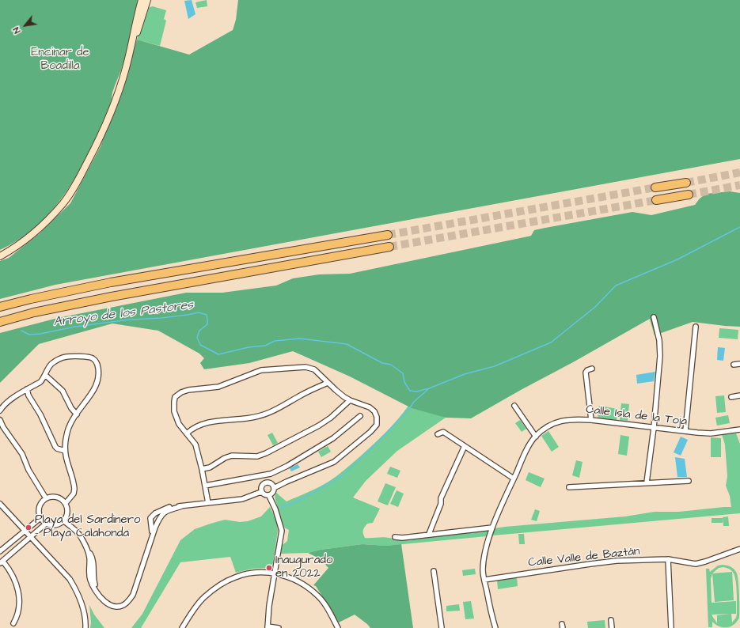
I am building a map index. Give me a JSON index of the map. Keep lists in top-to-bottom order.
{
  "streets": {
    "street": ["Calle Isla de la Toja", "Calle Valle de Baztán"]
  },
  "crossings": [
    ["Calle Isla de la Toja", "Calle Valle de Baztán"]
  ],
  "water": ["Arroyo de los Pastores"],
  "parks": ["Encinar de Boadilla"],
  "places": ["Playa del Sardinero - Playa Calahonda", "Inaugurado en 2022"],
  "north": "bottom left"
}
